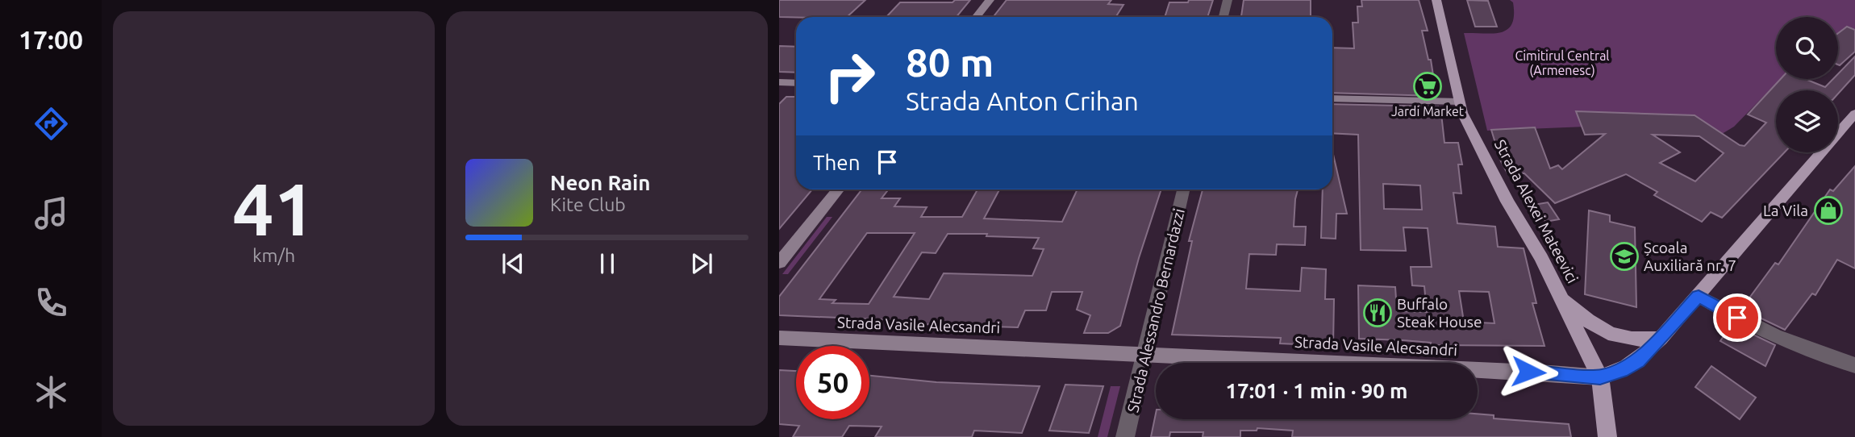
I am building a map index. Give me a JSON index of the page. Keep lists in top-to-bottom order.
{
  "streets": {
    "main road": ["Strada Alexei Mateevici", "Strada Vasile Alecsandri"],
    "street": ["Strada Alessandro Bernardazzi"]
  },
  "crossings": [
    ["Strada Alexei Mateevici", "Strada Vasile Alecsandri"],
    ["Strada Alessandro Bernardazzi", "Strada Vasile Alecsandri"]
  ],
  "parks": ["Cimitirul Central (Armenesc)"],
  "places": {
    "supermarket": ["Jardi Market"],
    "shop": ["La Vila"],
    "school or university": ["Școala Auxiliară nr. 7"],
    "restaurant": ["Buffalo Steak House"]
  },
  "page": {
    "tabs": "17:00",
    "tile": ["41", "km/h"],
    "turn": ["80 m", "Strada Anton Crihan"],
    "then": "Then",
    "song": ["Neon Rain", "Kite Club"],
    "limit": "50",
    "trip": "17:01 · 1 min · 90 m"
  }
}
